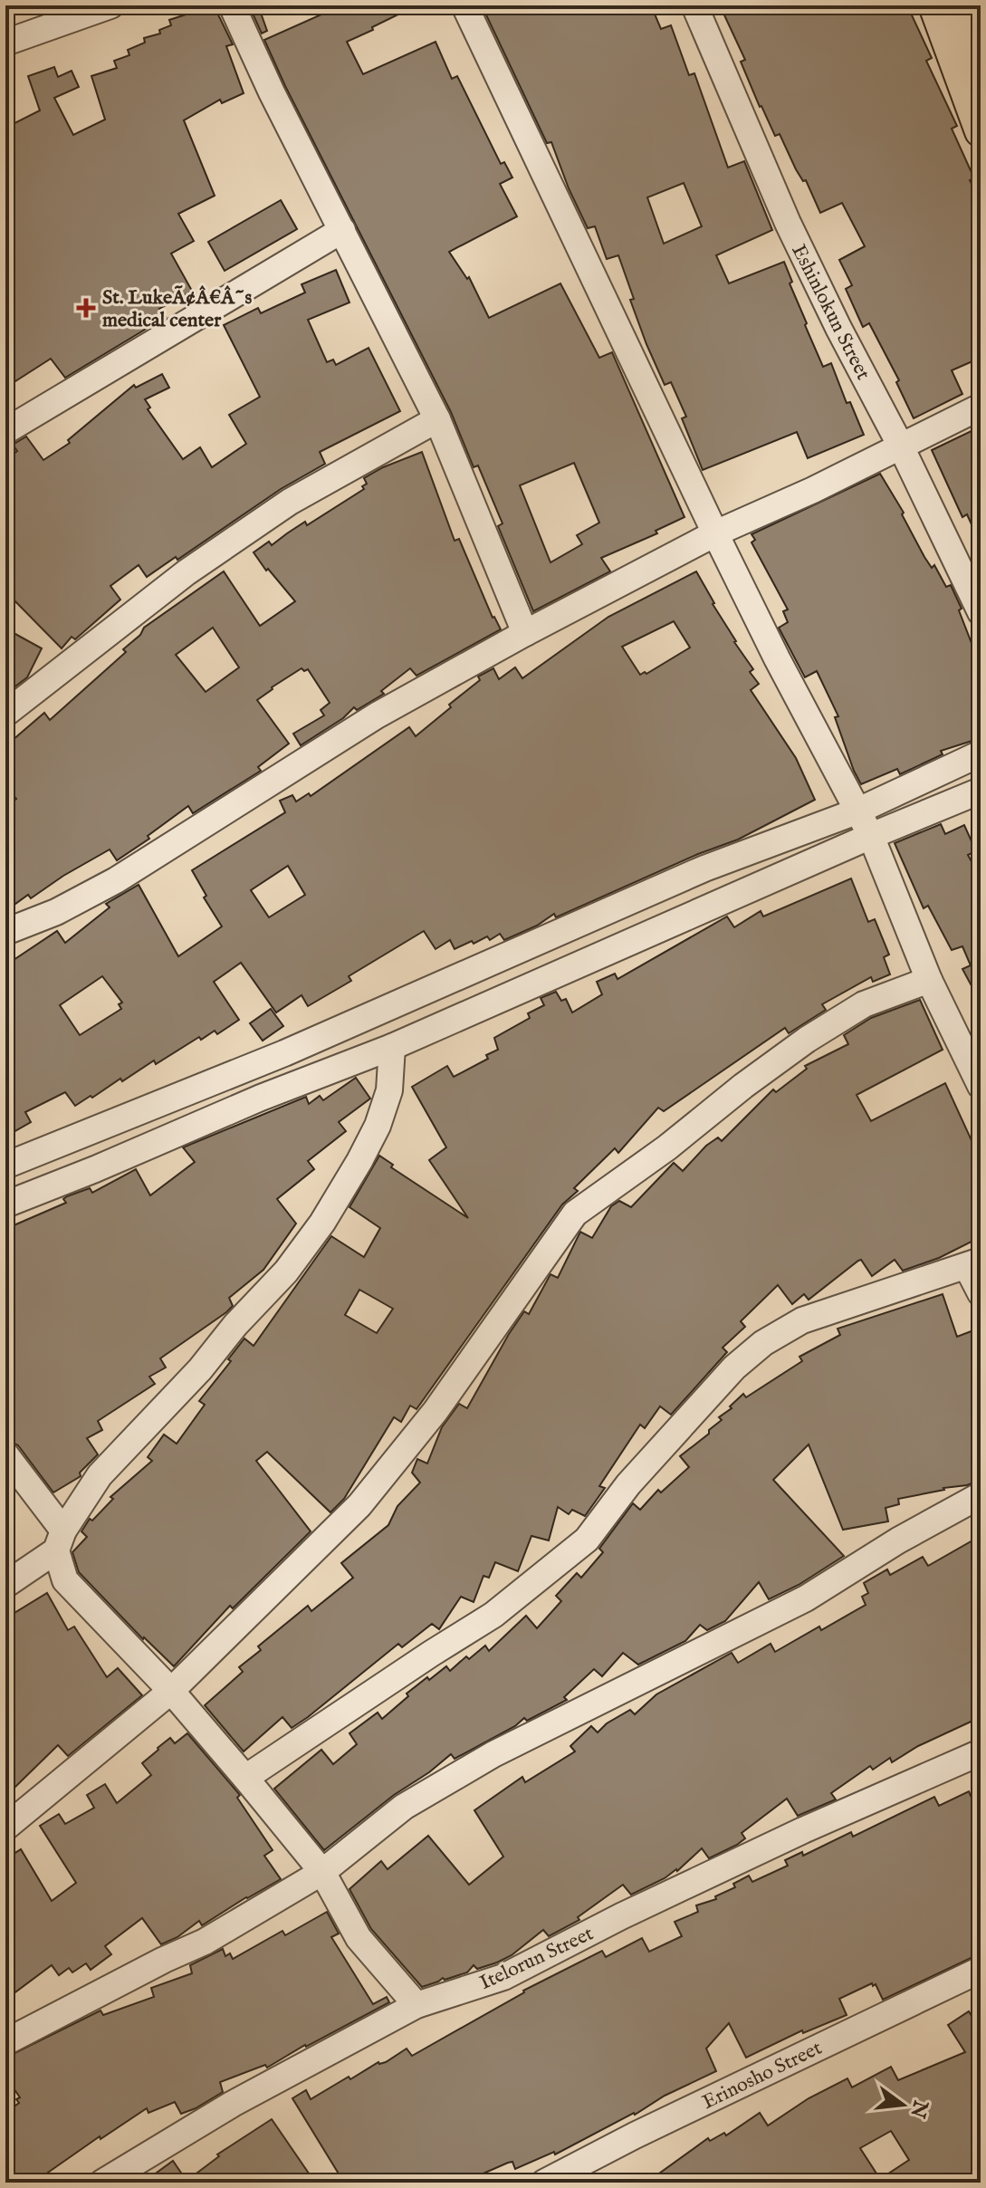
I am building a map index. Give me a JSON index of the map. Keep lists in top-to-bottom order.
{
  "streets": {
    "street": ["Eshinlokun Street", "Itelorun Street", "Erinosho Street"]
  },
  "places": {
    "health": ["St. LukeÃ¢Â€Â˜s medical center"]
  },
  "north": "right"
}
